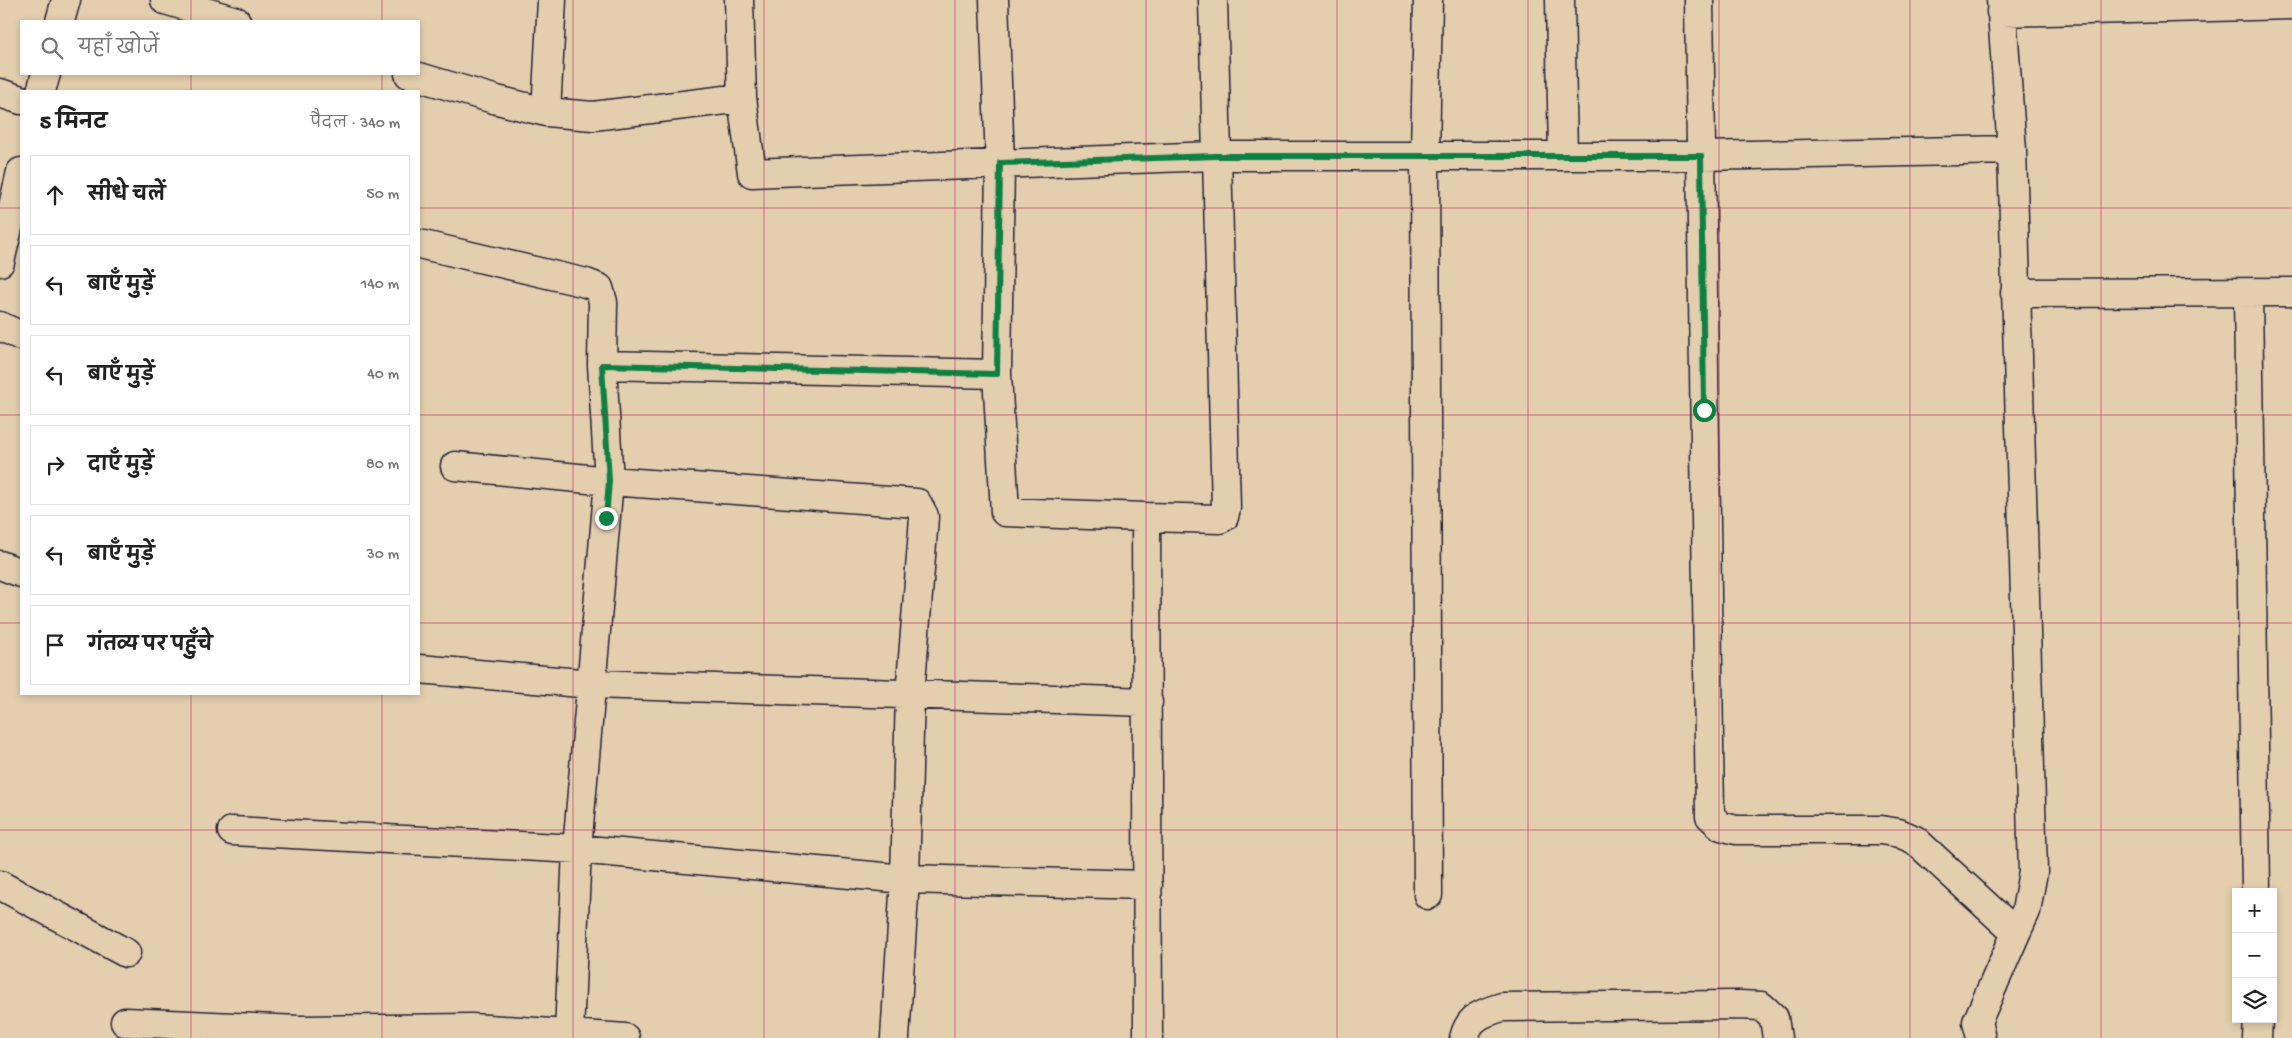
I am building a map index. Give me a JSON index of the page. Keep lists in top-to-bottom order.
{
  "page": {
    "search": "यहाँ खोजें",
    "heading": ["5 मिनट", "पैदल · 340 m"],
    "list": [
      ["सीधे चलें", "50 m"],
      ["बाएँ मुड़ें", "140 m"],
      ["बाएँ मुड़ें", "40 m"],
      ["दाएँ मुड़ें", "80 m"],
      ["बाएँ मुड़ें", "30 m"],
      "गंतव्य पर पहुँचे"
    ],
    "map_buttons": ["+", "−"]
  }
}
